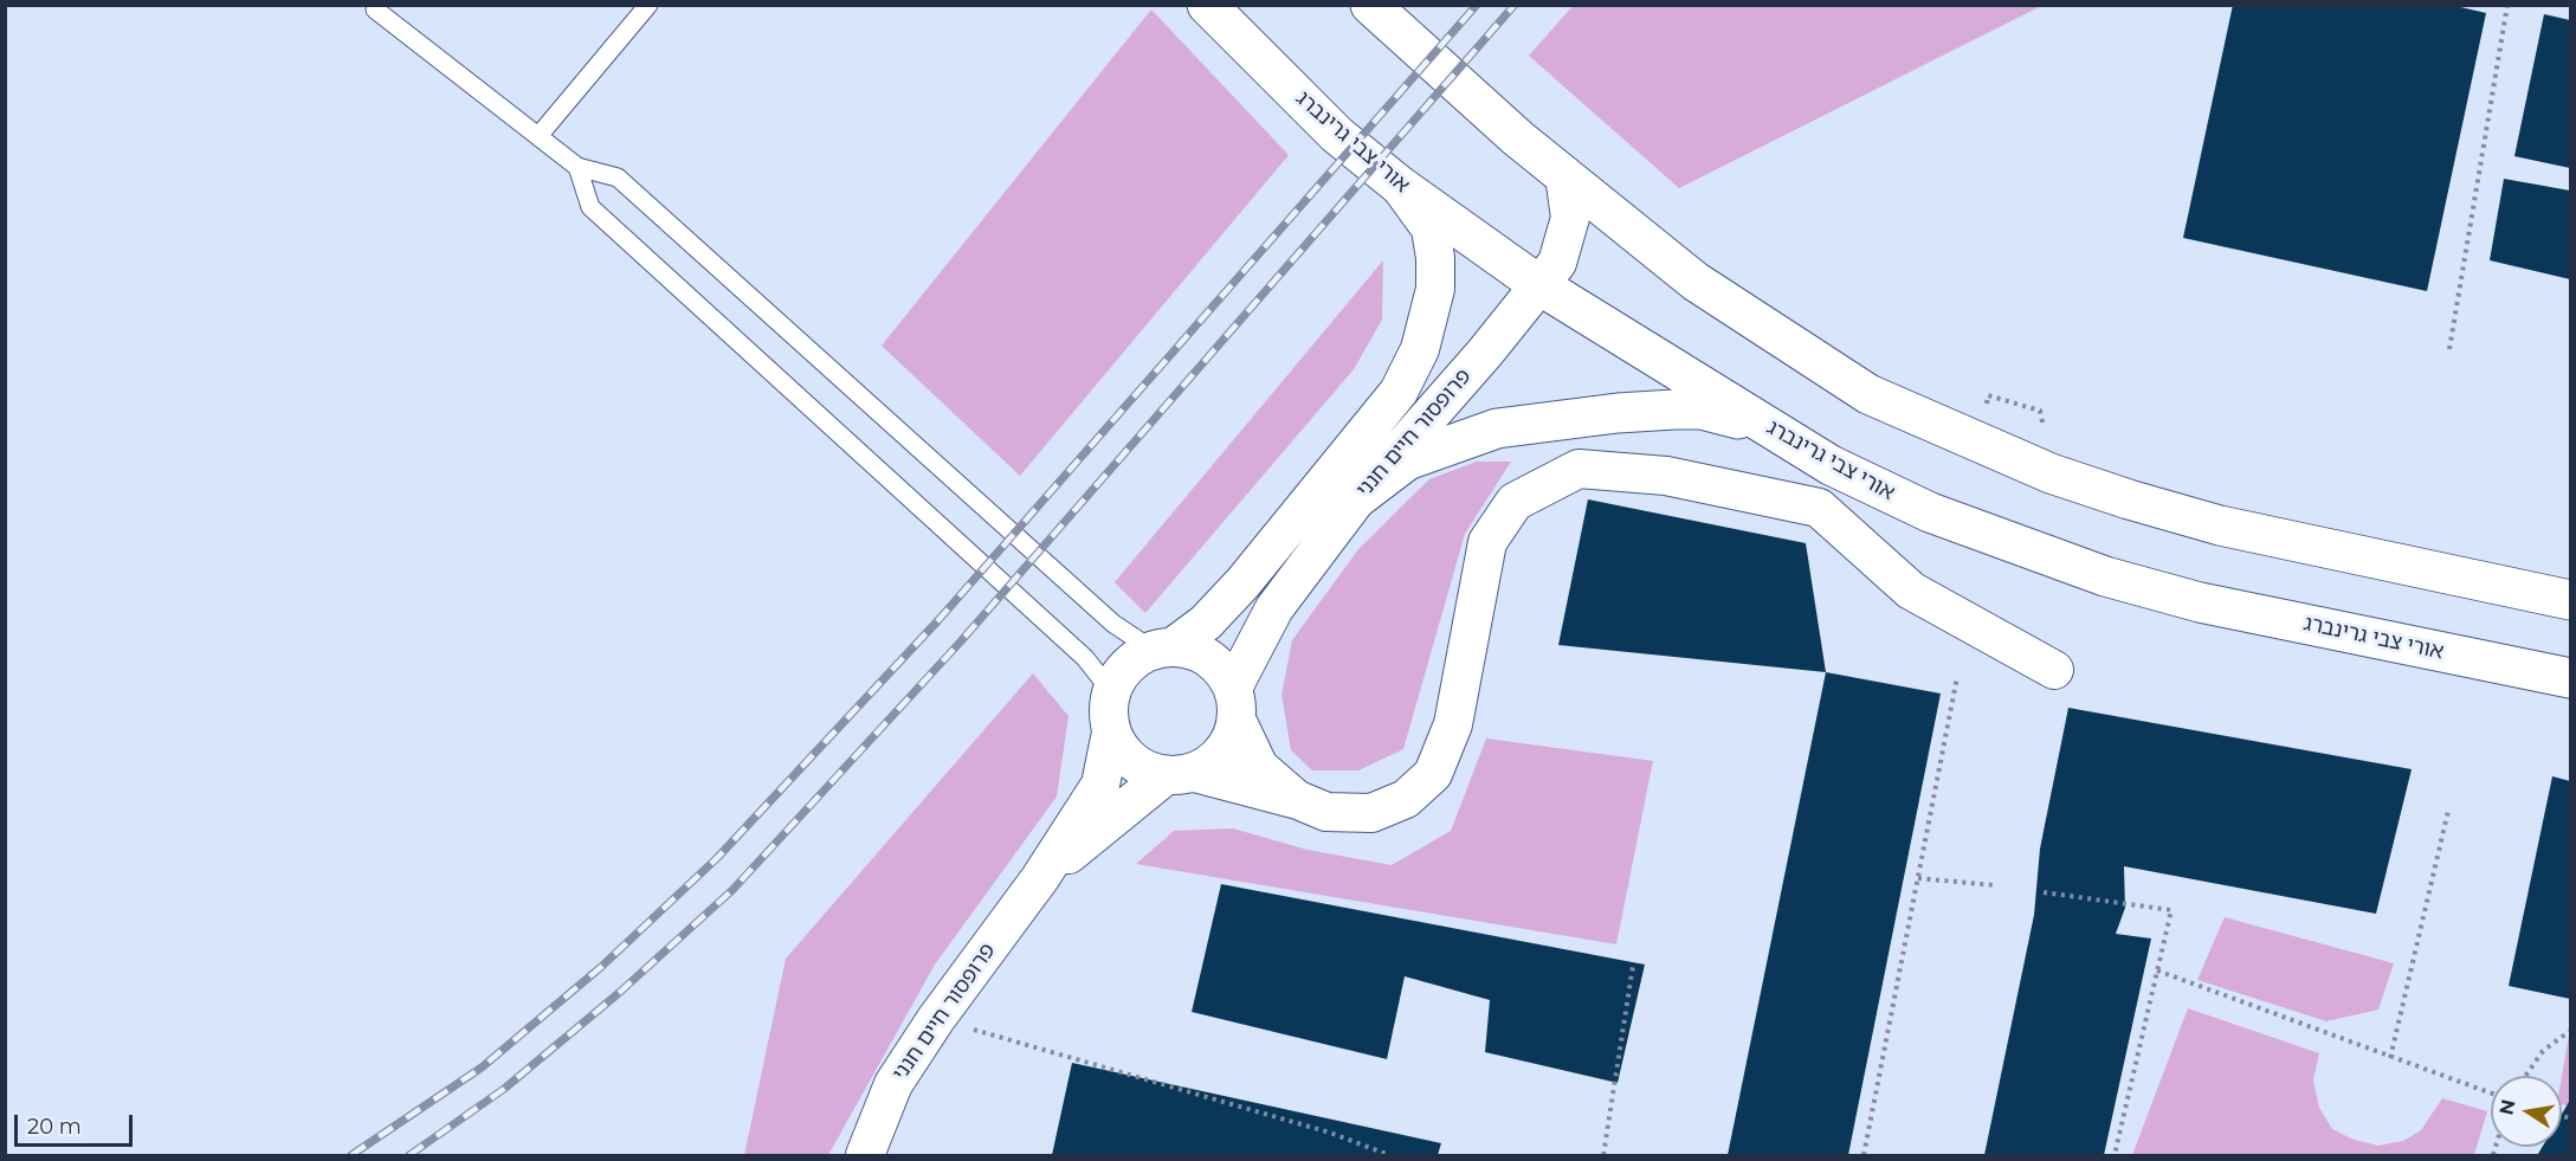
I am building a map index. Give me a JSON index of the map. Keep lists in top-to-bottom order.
{
  "streets": {
    "main road": ["אורי צבי גרינברג"],
    "street": ["פרופסור חיים חנני"]
  },
  "crossings": [
    ["אורי צבי גרינברג", "פרופסור חיים חנני"]
  ],
  "scale_bar": "20 m",
  "north": "left"
}
